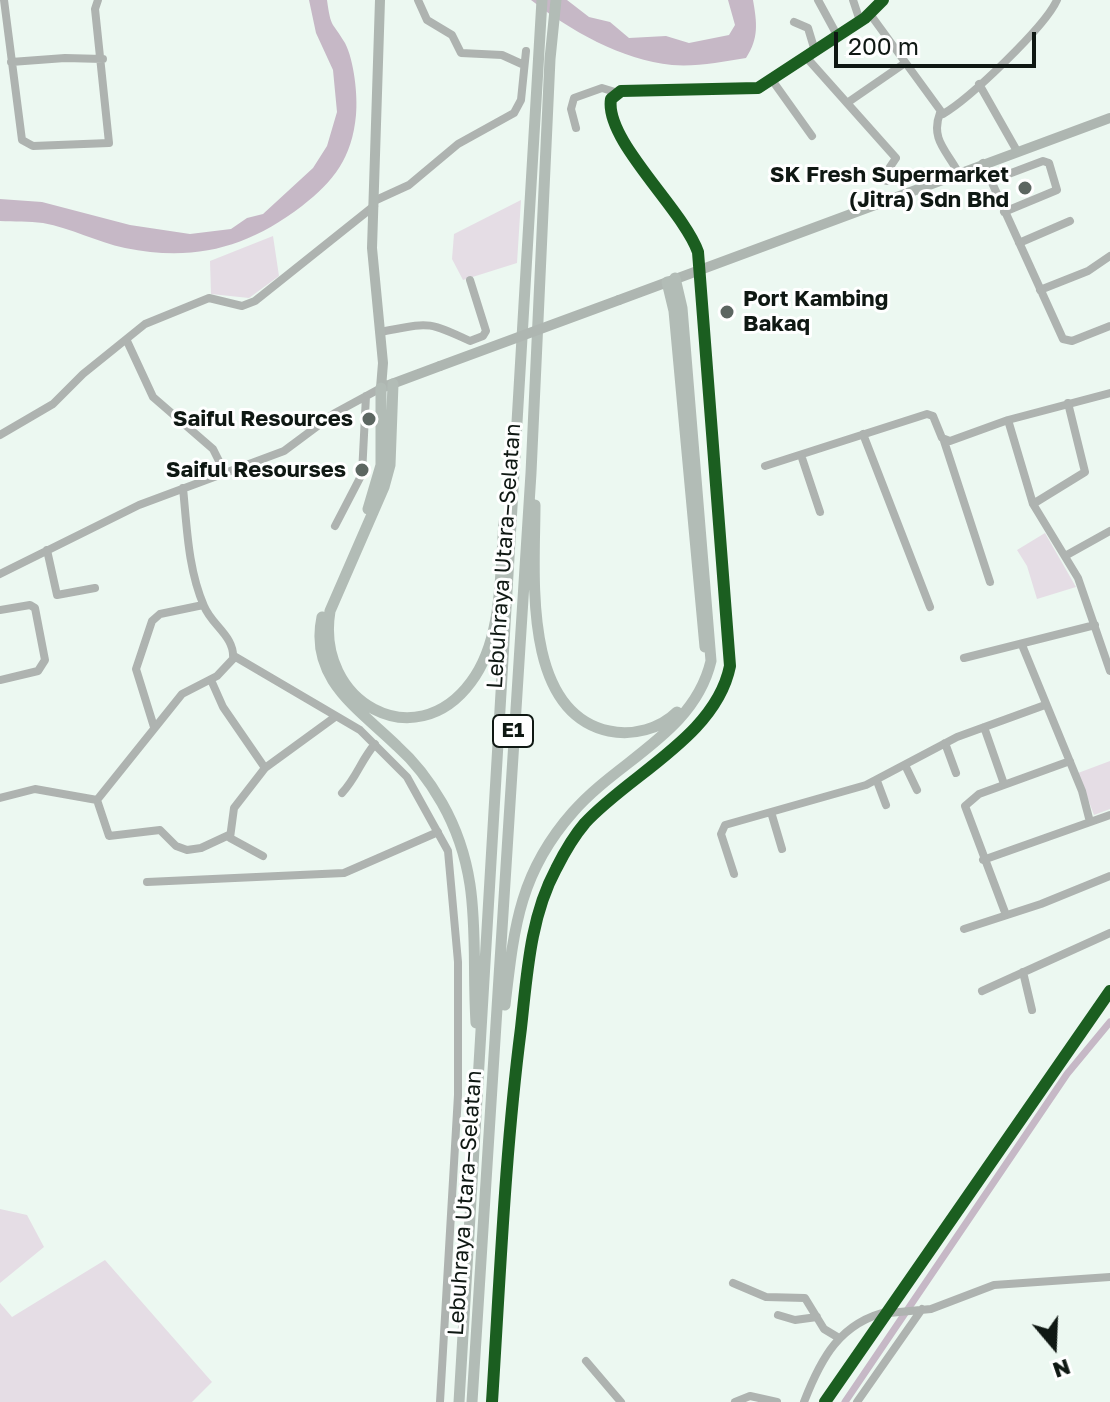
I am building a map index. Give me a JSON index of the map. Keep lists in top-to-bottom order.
{
  "streets": {
    "highway": ["Lebuhraya Utara–Selatan", "E1"]
  },
  "places": [
    "SK Fresh Supermarket (Jitra) Sdn Bhd",
    "Port Kambing Bakaq",
    "Saiful Resources",
    "Saiful Resourses"
  ],
  "scale_bar": "200 m",
  "north": "bottom"
}
